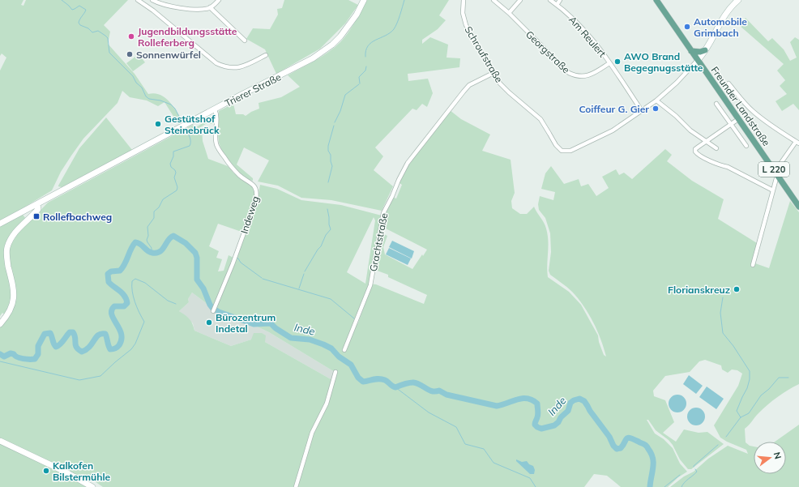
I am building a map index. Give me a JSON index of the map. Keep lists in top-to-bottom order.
{
  "streets": {
    "main road": ["Trierer Straße", "Freunder Landstraße", "L 220"],
    "street": [
      "Am Reulert",
      "Georgstraße",
      "Schroufstraße",
      "Indeweg",
      "Grachtstraße"
    ]
  },
  "crossings": [
    ["Am Reulert", "Georgstraße"],
    ["Am Reulert", "Schroufstraße"],
    ["Schroufstraße", "Freunder Landstraße"],
    ["Schroufstraße", "Grachtstraße"],
    ["Trierer Straße", "Indeweg"]
  ],
  "water": ["Inde"],
  "places": {
    "other": [
      "Automobile Grimbach",
      "Jugendbildungsstätte Rolleferberg",
      "Sonnenwürfel",
      "AWO Brand Begegnugsstätte",
      "Coiffeur G. Gier",
      "Gestütshof Steinebrück",
      "Florianskreuz",
      "Bürozentrum Indetal",
      "Kalkofen Bilstermühle"
    ],
    "transit": ["Rollefbachweg"]
  },
  "north": "right"
}
